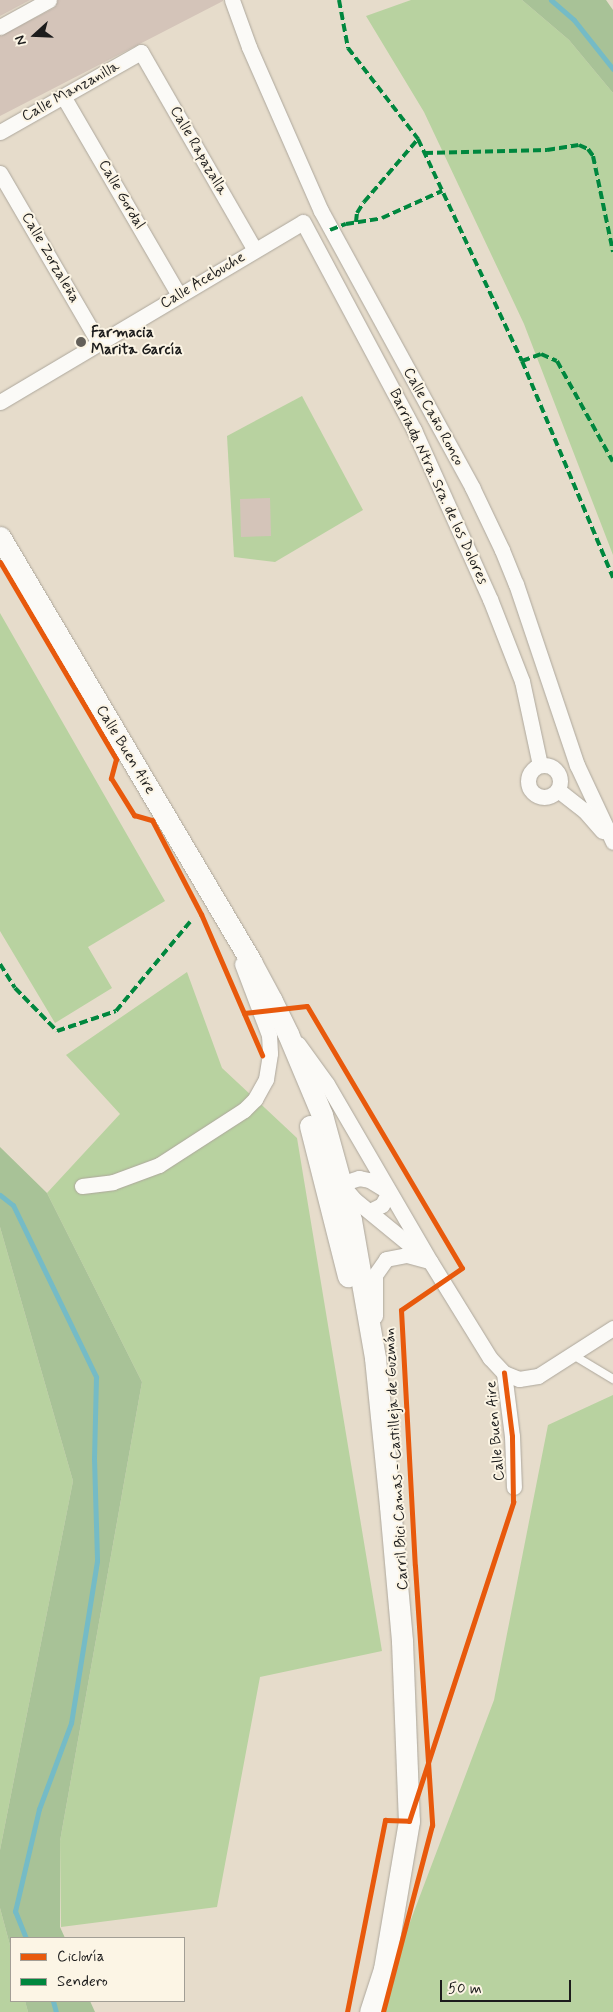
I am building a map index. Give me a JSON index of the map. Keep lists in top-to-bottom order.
{
  "streets": {
    "main road": ["Calle Buen Aire"],
    "street": [
      "Calle Manzanilla",
      "Calle Rapazalla",
      "Calle Gordal",
      "Calle Zorzaleña",
      "Calle Acebuche",
      "Calle Caño Ronco",
      "Barriada Ntra. Sra. de los Dolores"
    ],
    "cycle path": ["Carril Bici Camas - Castilleja de Guzmán"]
  },
  "crossings": [
    ["Calle Manzanilla", "Calle Rapazalla"],
    ["Calle Manzanilla", "Calle Gordal"],
    ["Calle Rapazalla", "Calle Acebuche"],
    ["Calle Gordal", "Calle Acebuche"],
    ["Calle Zorzaleña", "Calle Acebuche"],
    ["Calle Acebuche", "Barriada Ntra. Sra. de los Dolores"]
  ],
  "places": ["Farmacia Marita García"],
  "legend": ["Ciclovía", "Sendero"],
  "scale_bar": "50 m",
  "north": "left"
}
